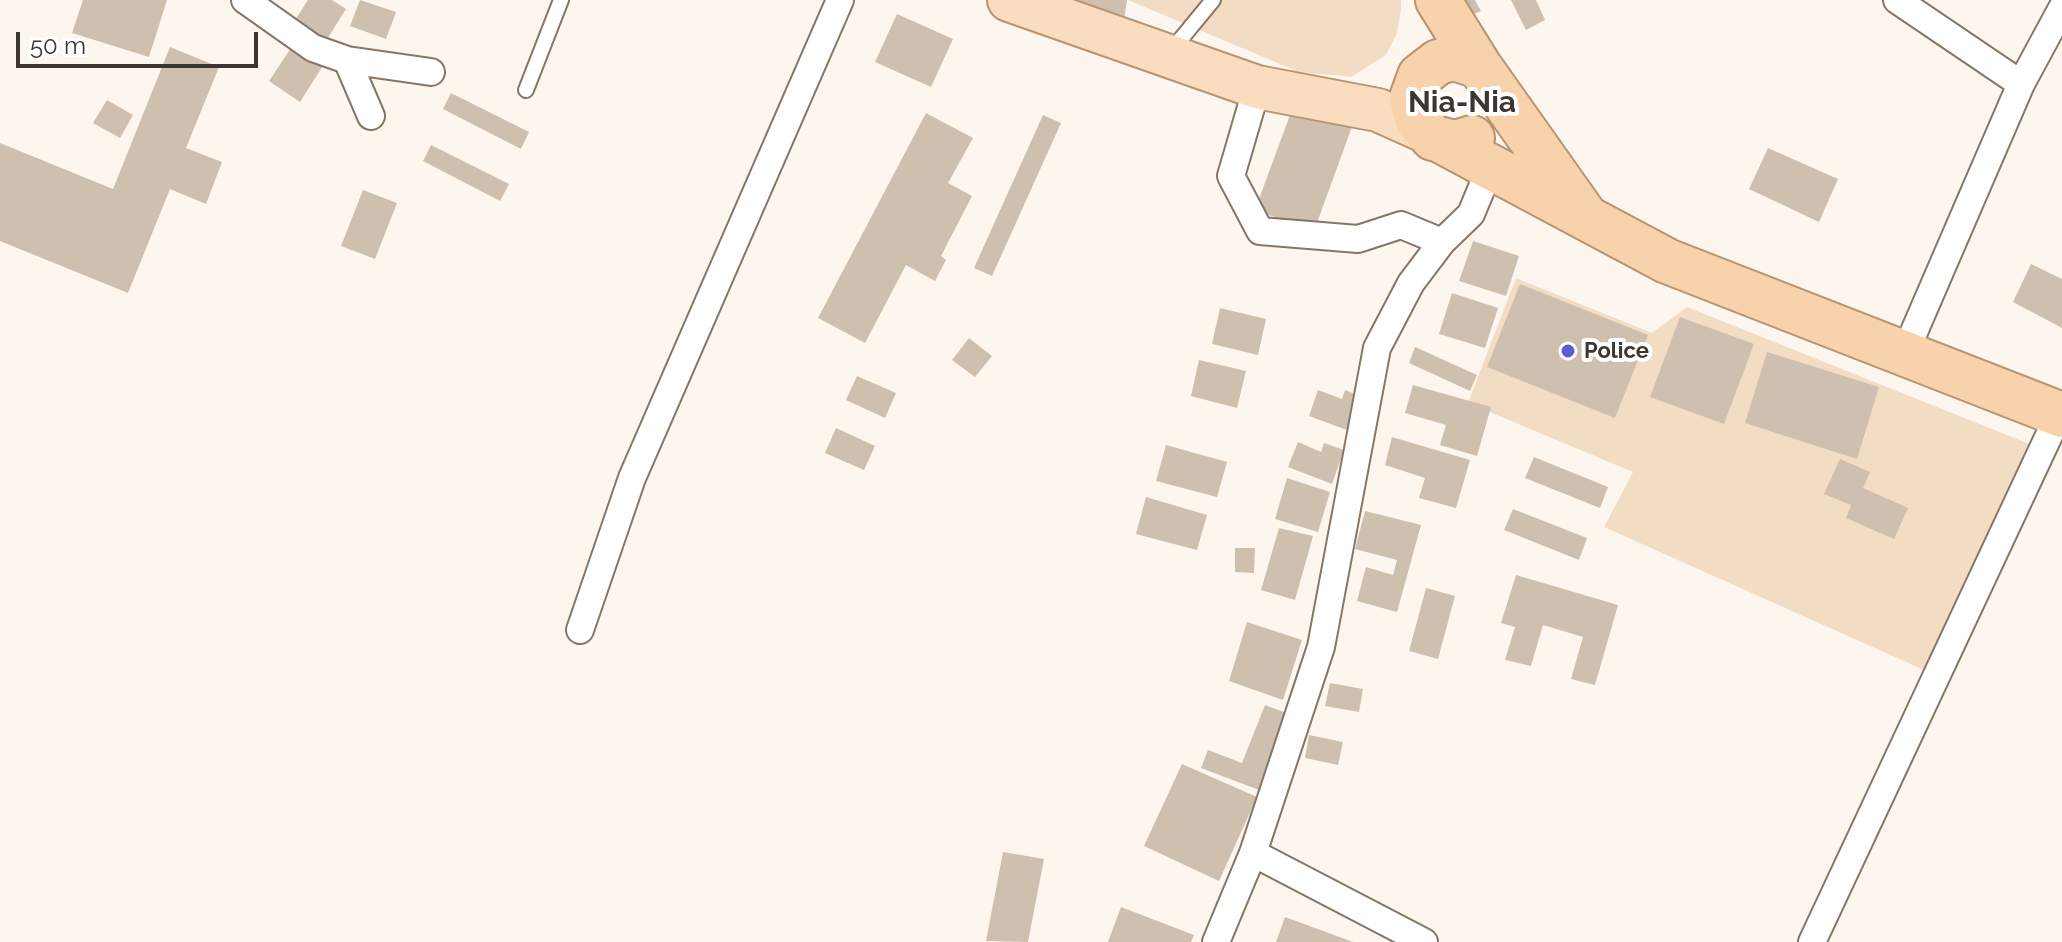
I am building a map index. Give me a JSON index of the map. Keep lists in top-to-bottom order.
{
  "districts": ["Nia-Nia"],
  "places": ["Police"],
  "scale_bar": "50 m"
}
